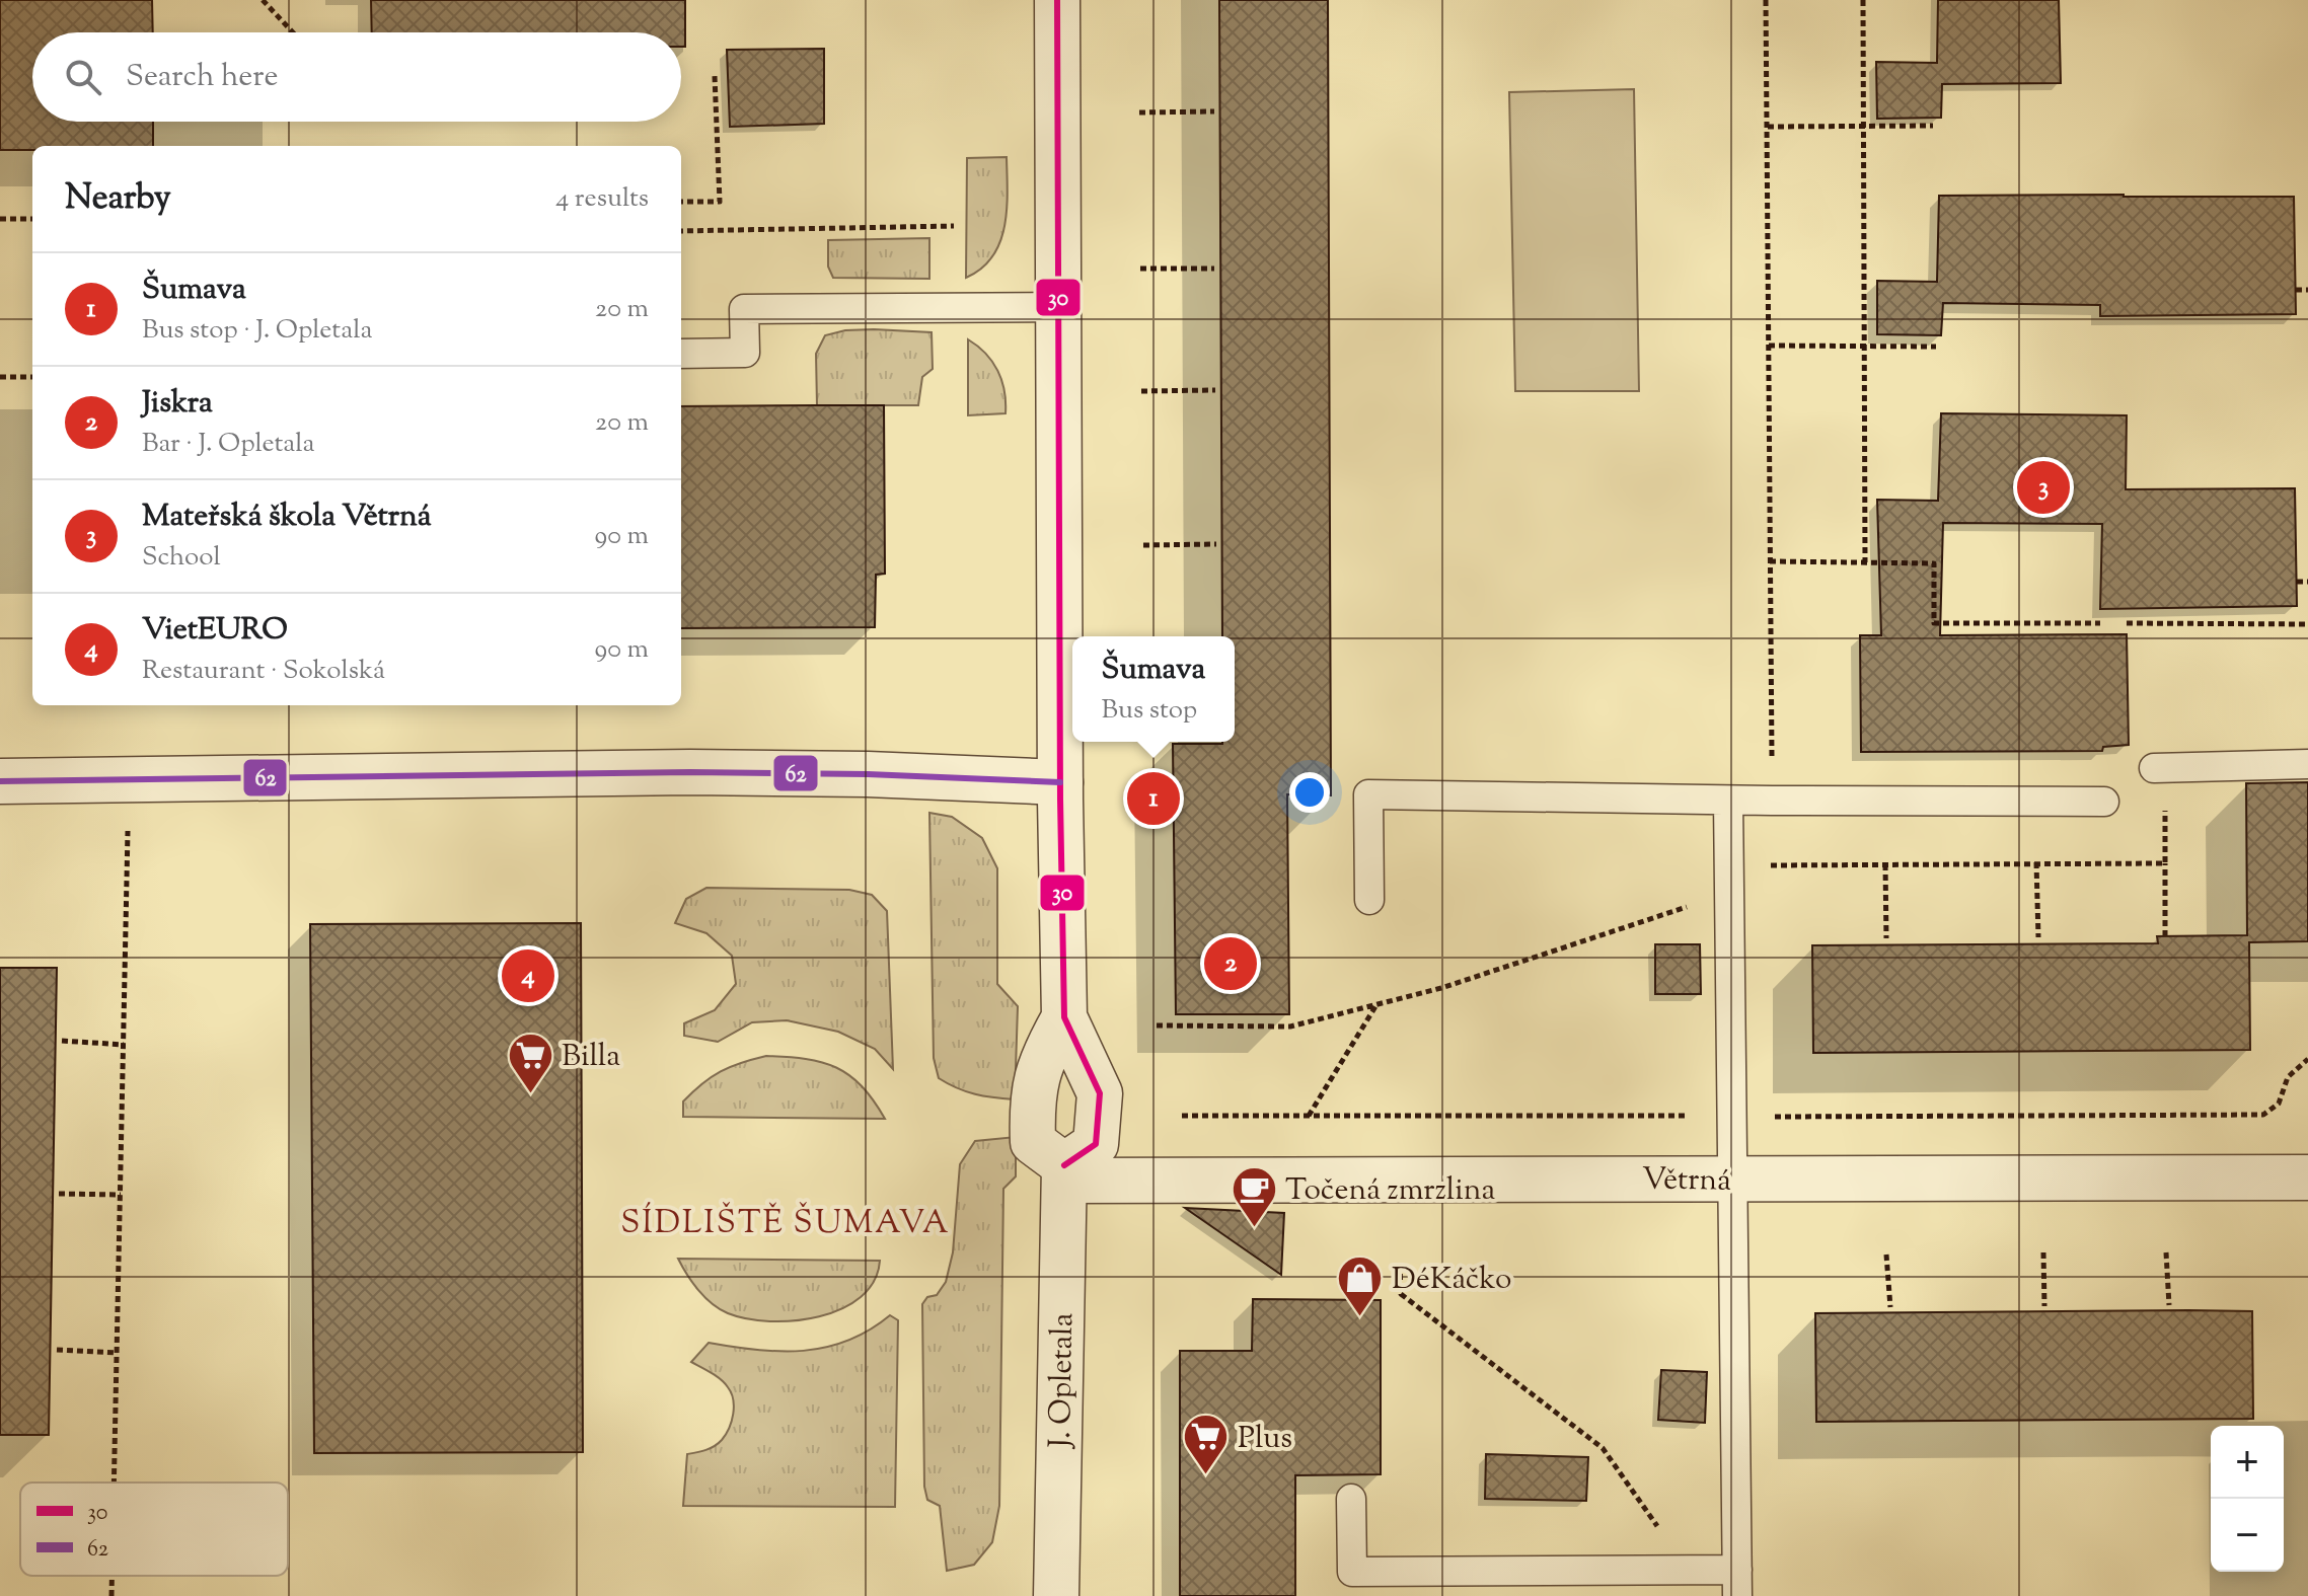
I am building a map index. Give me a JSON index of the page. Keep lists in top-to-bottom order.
{
  "streets": {
    "street": ["Větrná", "J. Opletala"]
  },
  "crossings": [
    ["Větrná", "J. Opletala"]
  ],
  "districts": ["SÍDLIŠTĚ ŠUMAVA"],
  "places": {
    "supermarket": ["Billa", "Plus"],
    "cafe": ["Točená zmrzlina"],
    "shop": ["DéKáčko"]
  },
  "lines": ["transit line 30", "transit line 62"],
  "legend": ["30", "62"],
  "page": {
    "search": "Search here",
    "heading": ["Nearby", "4 results"],
    "list": [
      {
        "mark": "1",
        "name": "Šumava",
        "note": "Bus stop · J. Opletala",
        "value": "20 m"
      },
      {
        "mark": "2",
        "name": "Jiskra",
        "note": "Bar · J. Opletala",
        "value": "20 m"
      },
      {
        "mark": "3",
        "name": "Mateřská škola Větrná",
        "note": "School",
        "value": "90 m"
      },
      {
        "mark": "4",
        "name": "VietEURO",
        "note": "Restaurant · Sokolská",
        "value": "90 m"
      }
    ],
    "pins": [
      "3",
      "1",
      "2",
      "4"
    ],
    "popup": ["Šumava", "Bus stop"],
    "map_buttons": ["+", "−"]
  }
}
